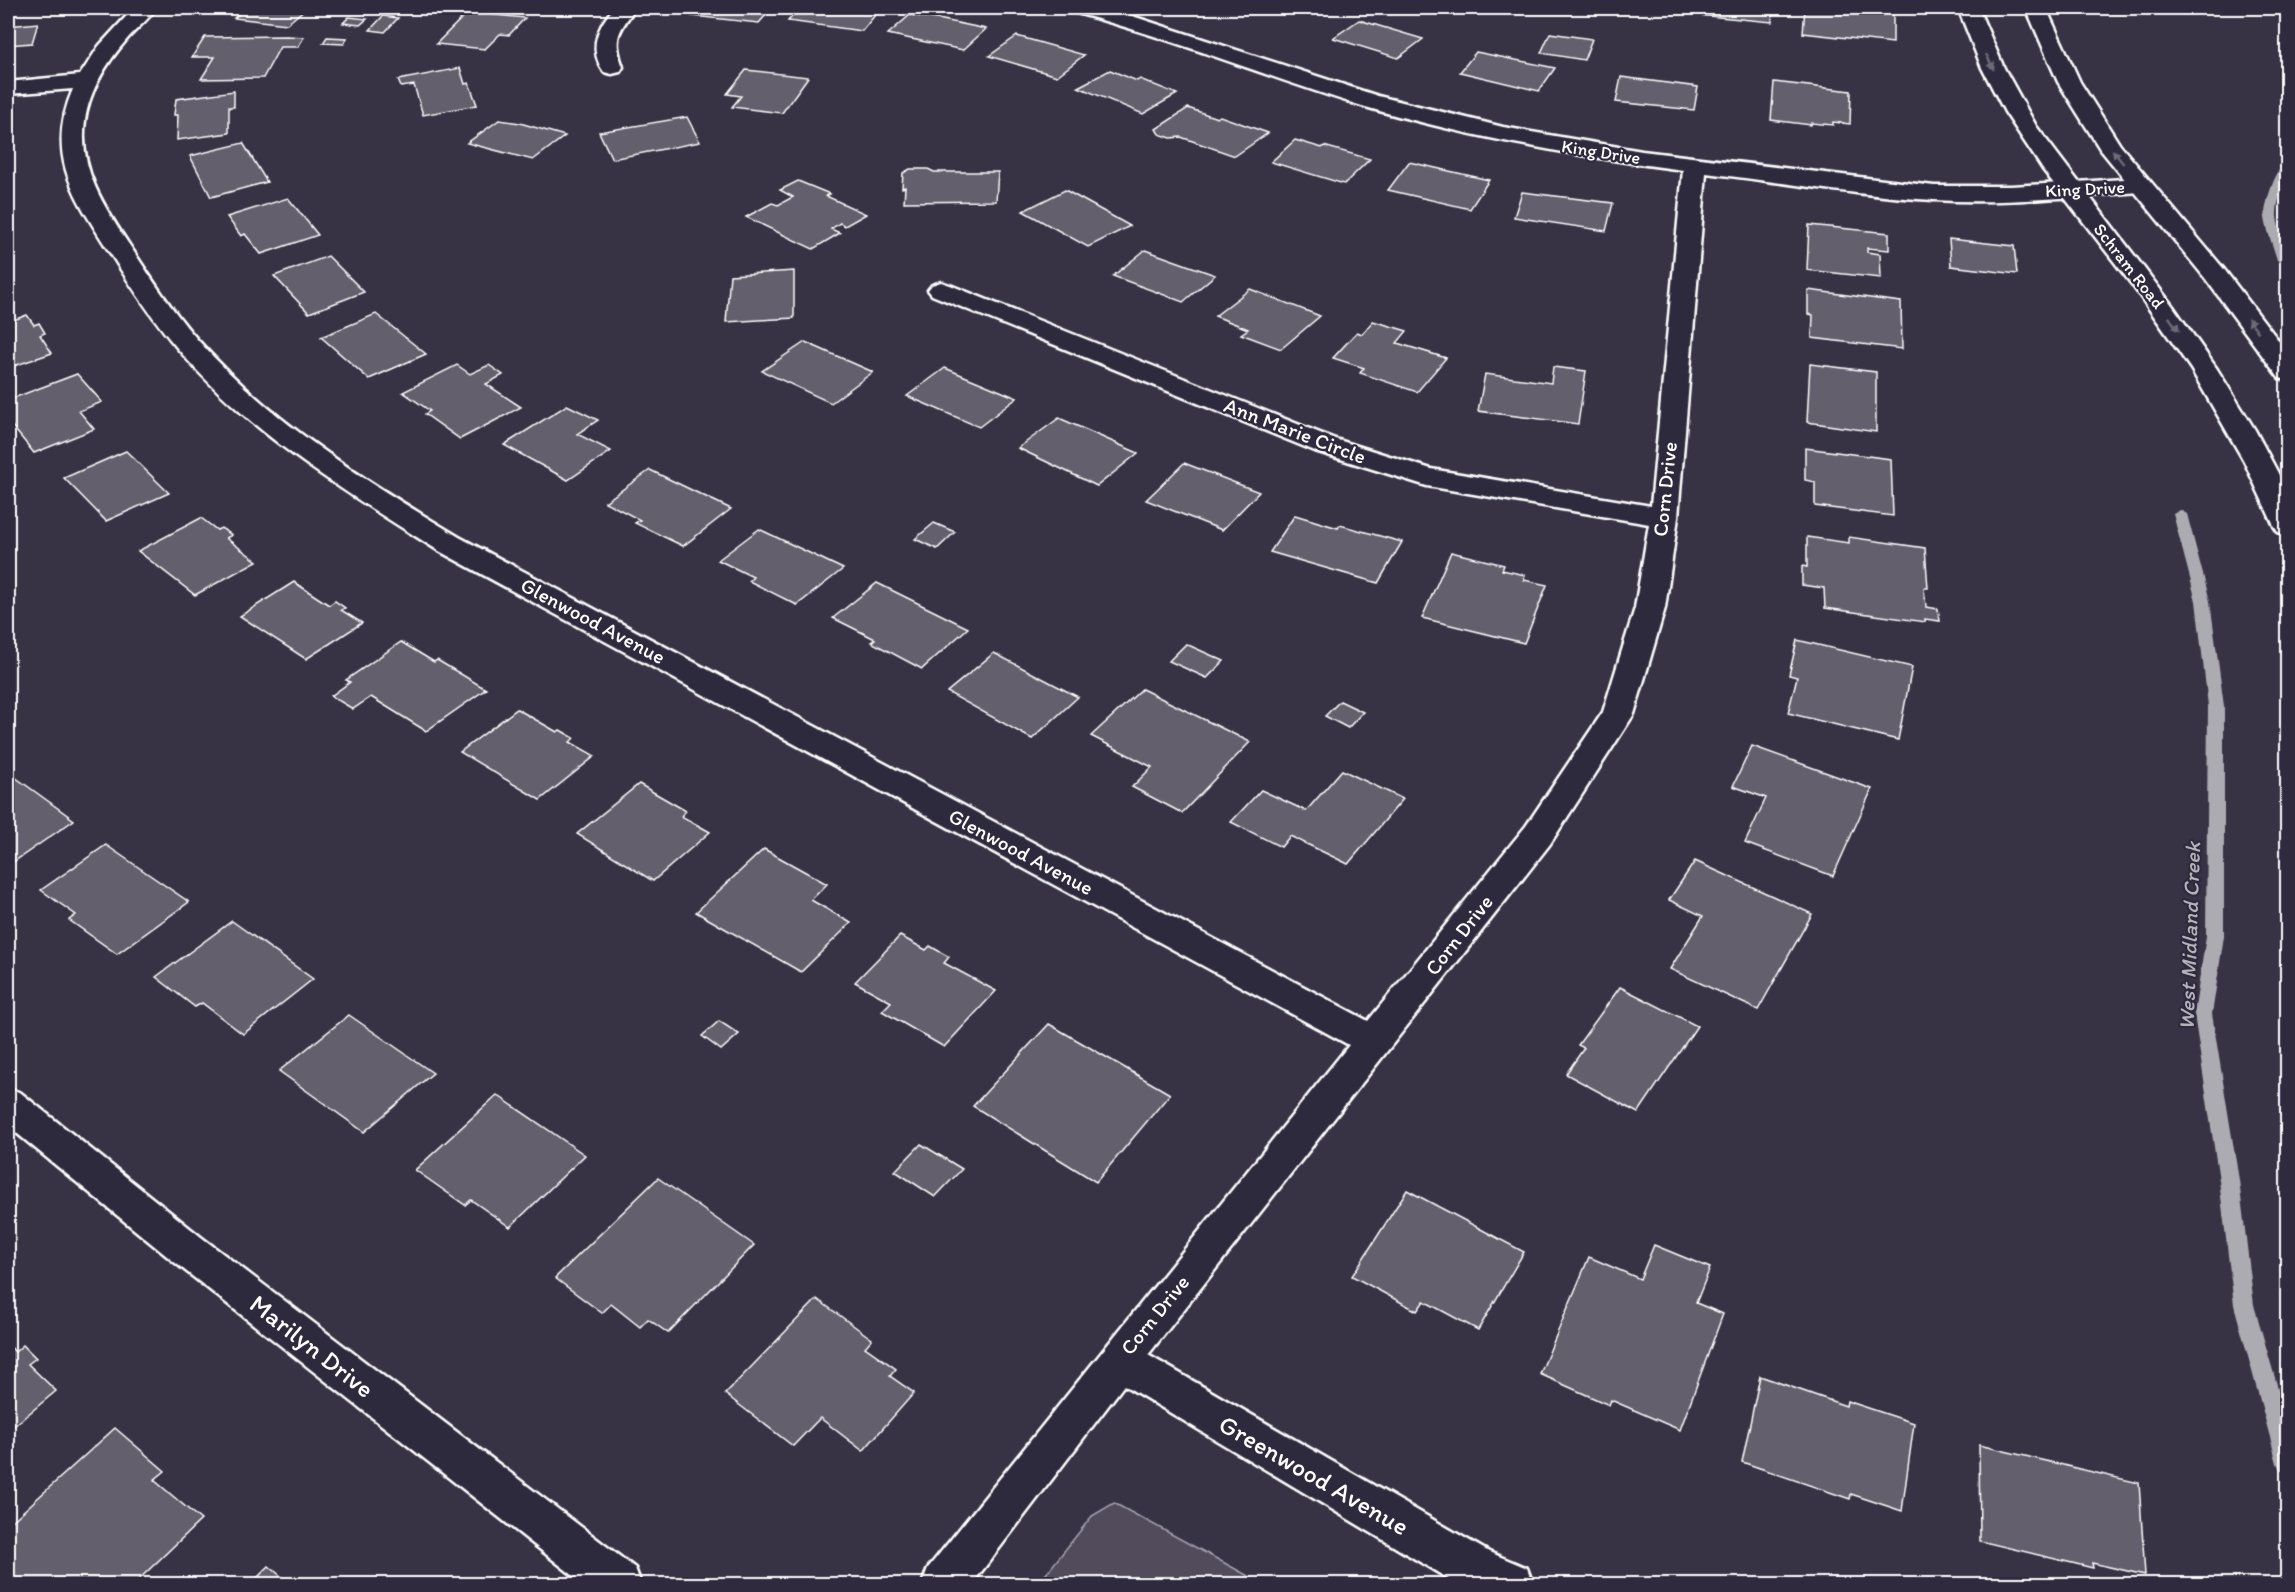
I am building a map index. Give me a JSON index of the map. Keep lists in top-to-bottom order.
{
  "streets": {
    "street": [
      "King Drive",
      "Schram Road",
      "Ann Marie Circle",
      "Corn Drive",
      "Glenwood Avenue",
      "Marilyn Drive",
      "Greenwood Avenue"
    ]
  },
  "crossings": [
    ["King Drive", "Schram Road"],
    ["King Drive", "Corn Drive"],
    ["Ann Marie Circle", "Corn Drive"],
    ["Corn Drive", "Glenwood Avenue"],
    ["Corn Drive", "Greenwood Avenue"]
  ],
  "water": ["West Midland Creek"]
}
